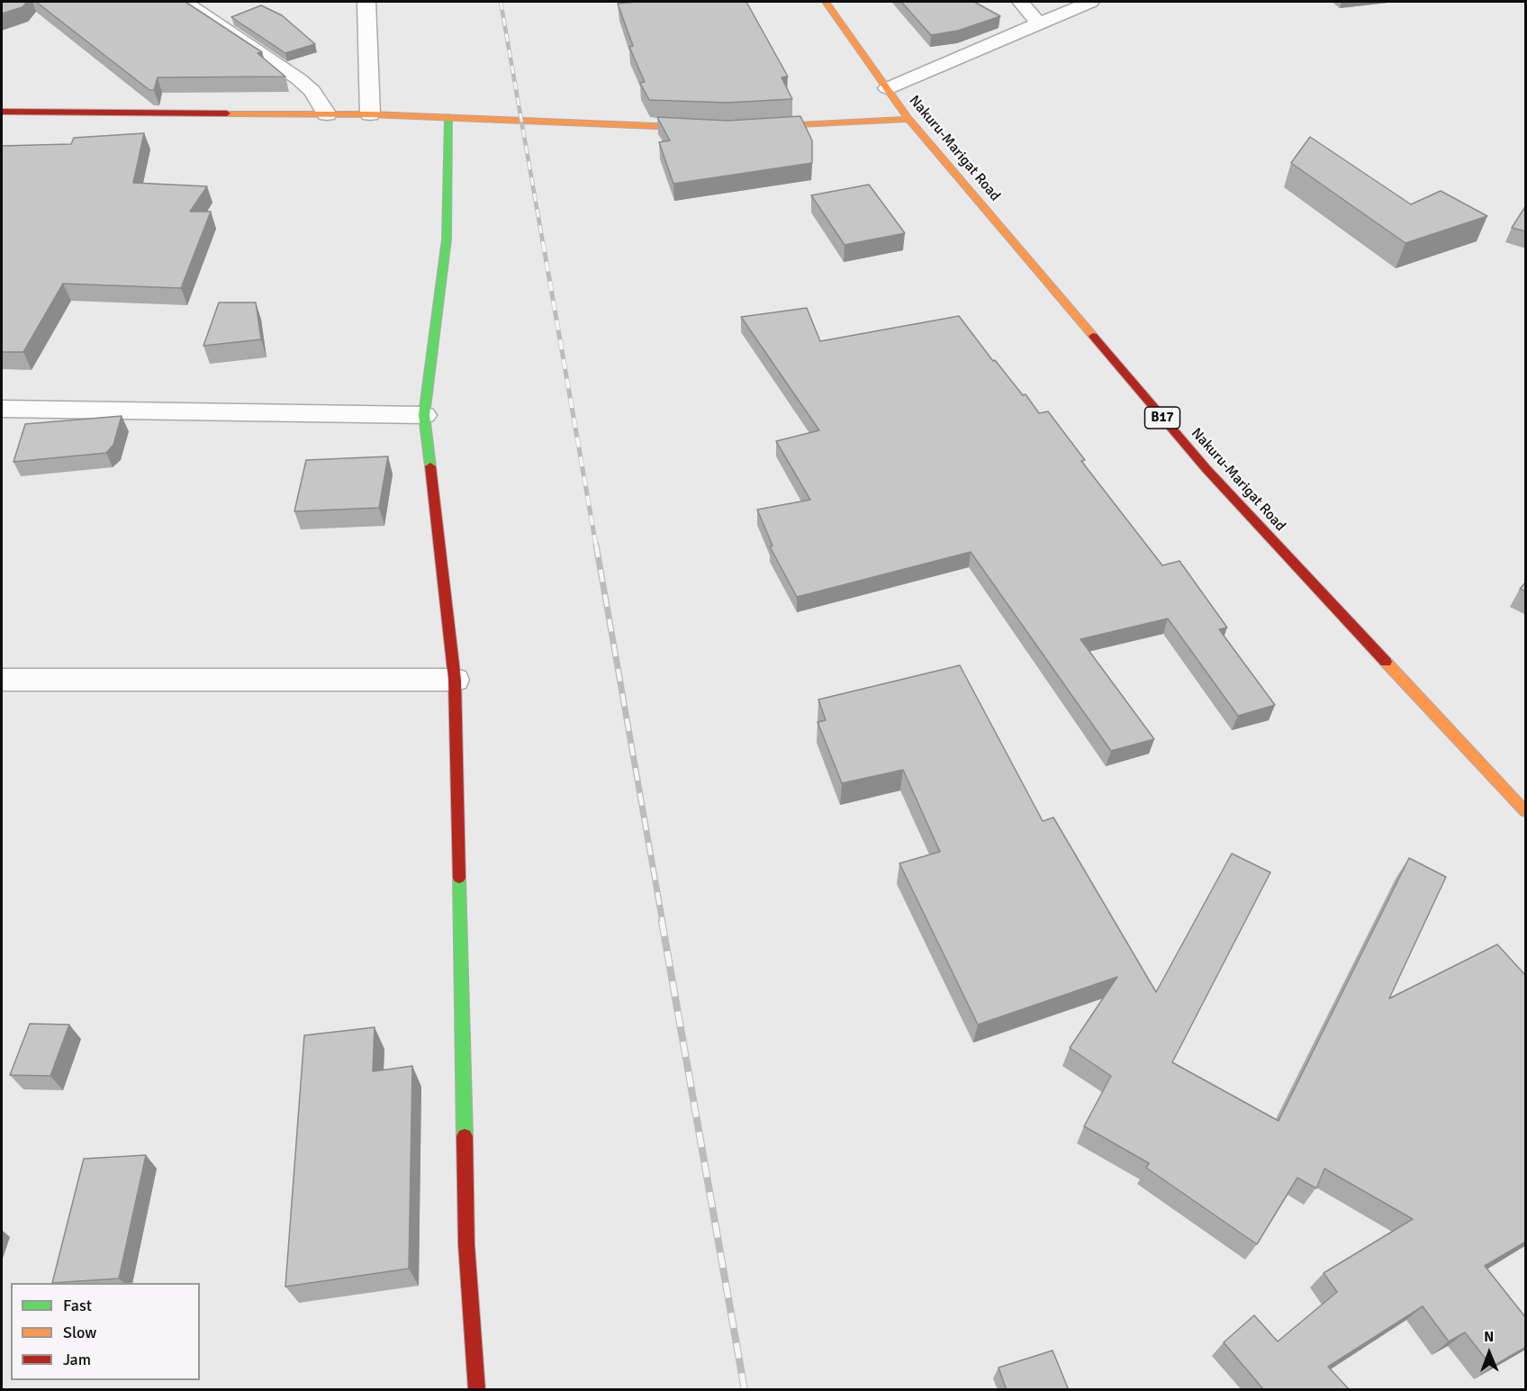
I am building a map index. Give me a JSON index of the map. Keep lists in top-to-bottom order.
{
  "streets": {
    "street": ["Nakuru-Marigat Road", "B17"]
  },
  "legend": ["Fast", "Slow", "Jam"],
  "north": "top"
}
